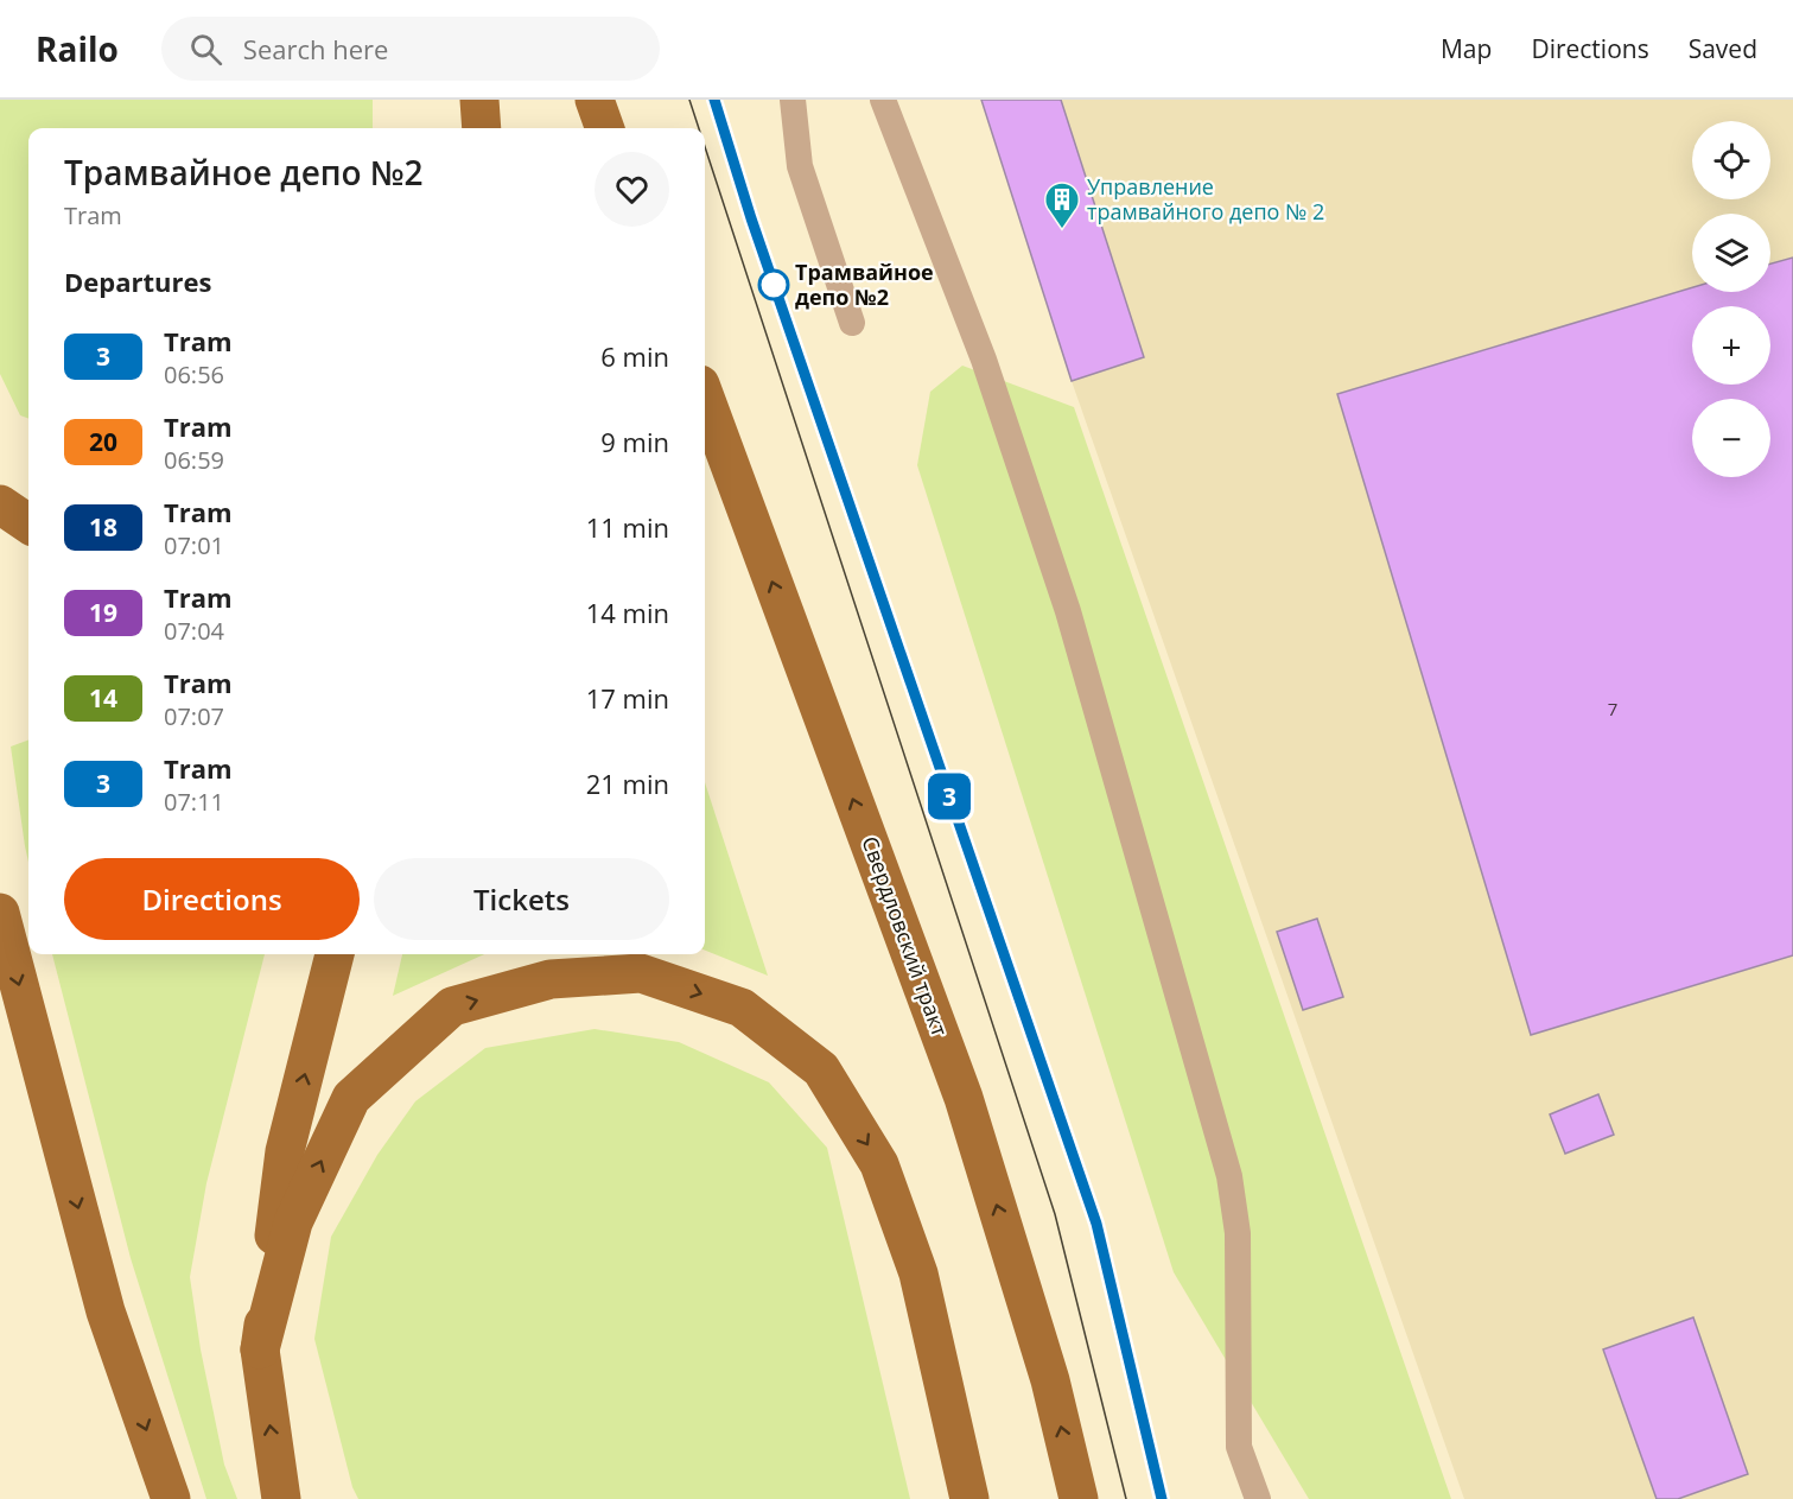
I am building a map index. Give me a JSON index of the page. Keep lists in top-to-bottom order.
{
  "streets": {
    "main road": ["Свердловский тракт"]
  },
  "one_way": ["Свердловский тракт"],
  "places": {
    "building": ["Управление трамвайного депо № 2"],
    "other": ["Трамвайное депо №2"]
  },
  "lines": ["tram line 3"],
  "house_numbers": ["7"],
  "page": {
    "header": "Railo",
    "search": "Search here",
    "nav": ["Map", "Directions", "Saved"],
    "on_map": "3",
    "map_buttons": ["+", "−"],
    "heading": [
      ["Трамвайное депо №2", "Tram"],
      "Departures"
    ],
    "list": [
      {
        "mark": "3",
        "name": "Tram",
        "note": "06:56",
        "value": "6 min"
      },
      {
        "mark": "20",
        "name": "Tram",
        "note": "06:59",
        "value": "9 min"
      },
      {
        "mark": "18",
        "name": "Tram",
        "note": "07:01",
        "value": "11 min"
      },
      {
        "mark": "19",
        "name": "Tram",
        "note": "07:04",
        "value": "14 min"
      },
      {
        "mark": "14",
        "name": "Tram",
        "note": "07:07",
        "value": "17 min"
      },
      {
        "mark": "3",
        "name": "Tram",
        "note": "07:11",
        "value": "21 min"
      }
    ],
    "buttons": ["Directions", "Tickets"]
  }
}
